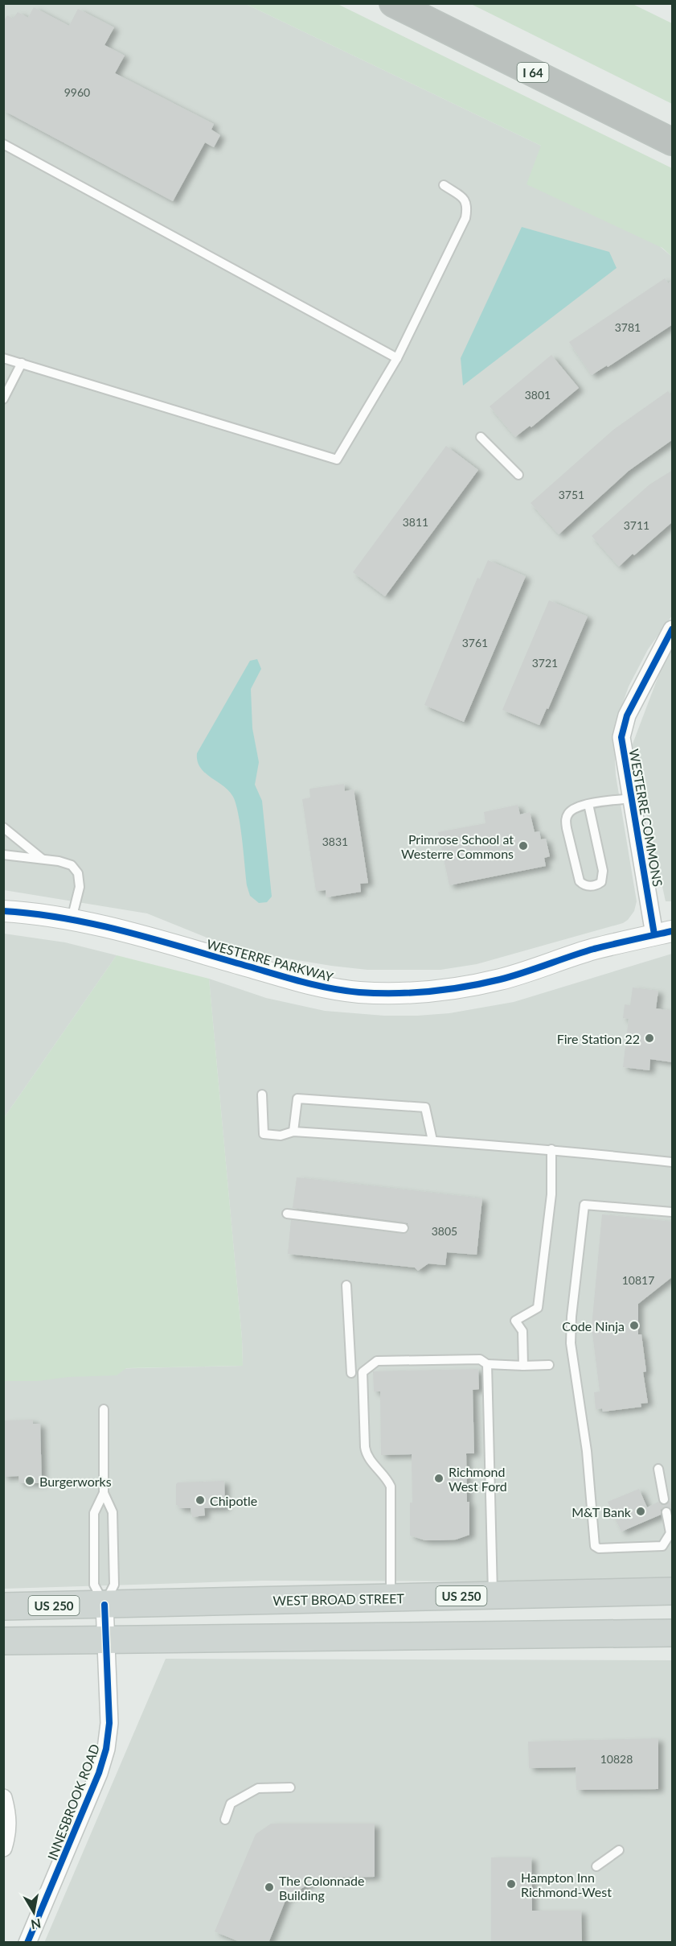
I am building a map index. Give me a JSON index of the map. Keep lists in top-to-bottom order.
{
  "streets": {
    "highway": ["I 64"],
    "main road": ["US 250", "WEST BROAD STREET"],
    "street": ["WESTERRE COMMONS", "WESTERRE PARKWAY", "INNESBROOK ROAD"]
  },
  "crossings": [
    ["WESTERRE COMMONS", "WESTERRE PARKWAY"],
    ["WEST BROAD STREET", "INNESBROOK ROAD"]
  ],
  "places": [
    "Primrose School at Westerre Commons",
    "Fire Station 22",
    "Code Ninja",
    "Richmond West Ford",
    "Burgerworks",
    "Chipotle",
    "M&T Bank",
    "Hampton Inn Richmond-West",
    "The Colonnade Building"
  ],
  "house_numbers": [
    "9960",
    "3781",
    "3801",
    "3751",
    "3811",
    "3711",
    "3761",
    "3721",
    "3831",
    "3805",
    "10817",
    "10828"
  ],
  "north": "bottom"
}
